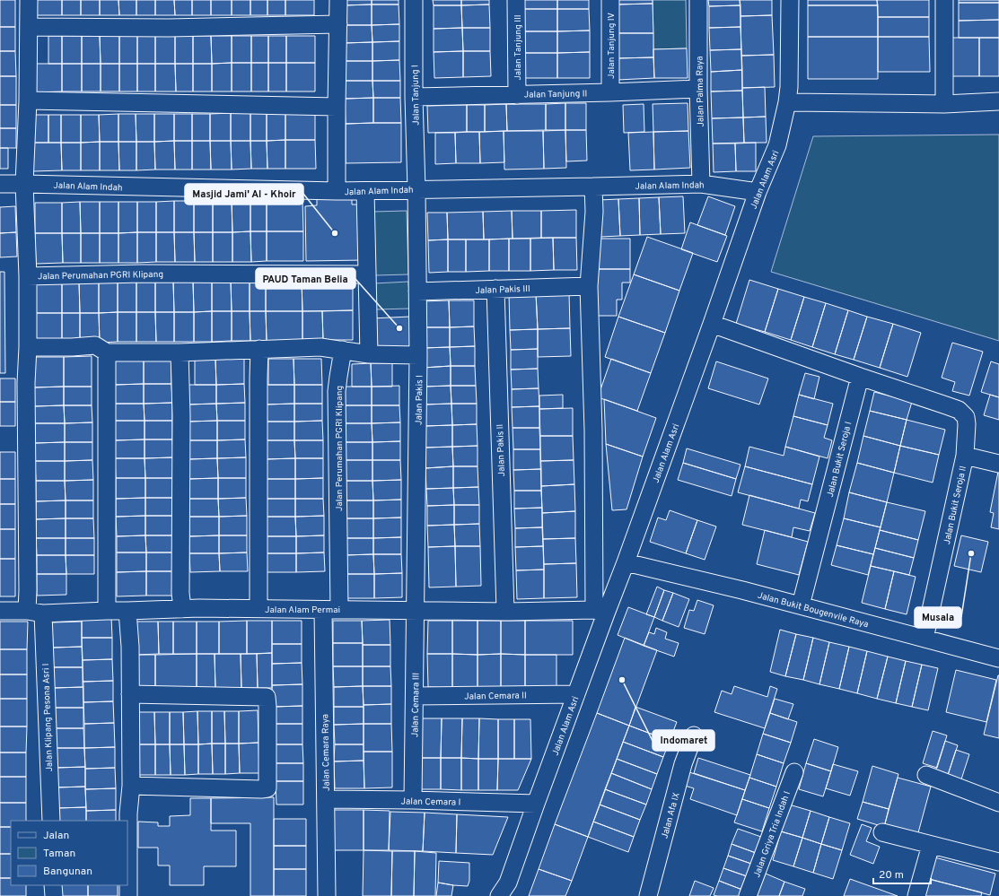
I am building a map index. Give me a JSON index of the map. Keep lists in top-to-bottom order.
{
  "streets": {
    "street": [
      "Jalan Tanjung IV",
      "Jalan Tanjung III",
      "Jalan Palma Raya",
      "Jalan Tanjung II",
      "Jalan Tanjung I",
      "Jalan Alam Asri",
      "Jalan Alam Indah",
      "Jalan Perumahan PGRI Klipang",
      "Jalan Pakis III",
      "Jalan Pakis I",
      "Jalan Pakis II",
      "Jalan Bukit Seroja I",
      "Jalan Bukit Seroja II",
      "Jalan Alam Permai",
      "Jalan Bukit Bougenvile Raya",
      "Jalan Cemara II",
      "Jalan Cemara III",
      "Jalan Klipang Pesona Asri I",
      "Jalan Cemara Raya",
      "Jalan Cemara I",
      "Jalan Afa IX",
      "Jalan Griya Tria Indah I"
    ]
  },
  "crossings": [
    ["Jalan Tanjung IV", "Jalan Tanjung II"],
    ["Jalan Tanjung III", "Jalan Tanjung II"],
    ["Jalan Palma Raya", "Jalan Tanjung II"],
    ["Jalan Palma Raya", "Jalan Alam Indah"],
    ["Jalan Tanjung II", "Jalan Tanjung I"],
    ["Jalan Tanjung I", "Jalan Alam Indah"],
    ["Jalan Tanjung I", "Jalan Pakis I"],
    ["Jalan Alam Asri", "Jalan Alam Indah"],
    ["Jalan Alam Asri", "Jalan Alam Permai"],
    ["Jalan Alam Asri", "Jalan Bukit Bougenvile Raya"],
    ["Jalan Alam Asri", "Jalan Cemara II"],
    ["Jalan Alam Asri", "Jalan Cemara I"],
    ["Jalan Alam Indah", "Jalan Perumahan PGRI Klipang"],
    ["Jalan Alam Indah", "Jalan Pakis I"],
    ["Jalan Perumahan PGRI Klipang", "Jalan Alam Permai"],
    ["Jalan Perumahan PGRI Klipang", "Jalan Cemara Raya"],
    ["Jalan Pakis III", "Jalan Pakis I"],
    ["Jalan Pakis III", "Jalan Pakis II"],
    ["Jalan Pakis I", "Jalan Alam Permai"],
    ["Jalan Pakis I", "Jalan Cemara III"],
    ["Jalan Pakis II", "Jalan Alam Permai"],
    ["Jalan Bukit Seroja I", "Jalan Bukit Seroja II"],
    ["Jalan Bukit Seroja I", "Jalan Bukit Bougenvile Raya"],
    ["Jalan Bukit Seroja II", "Jalan Bukit Bougenvile Raya"],
    ["Jalan Alam Permai", "Jalan Cemara III"],
    ["Jalan Alam Permai", "Jalan Klipang Pesona Asri I"],
    ["Jalan Alam Permai", "Jalan Cemara Raya"],
    ["Jalan Cemara II", "Jalan Cemara III"],
    ["Jalan Cemara III", "Jalan Cemara I"],
    ["Jalan Cemara Raya", "Jalan Cemara I"]
  ],
  "places": [
    "Masjid Jami' Al - Khoir",
    "PAUD Taman Belia",
    "Musala",
    "Indomaret"
  ],
  "legend": ["Jalan", "Taman", "Bangunan"],
  "scale_bar": "20 m"
}
